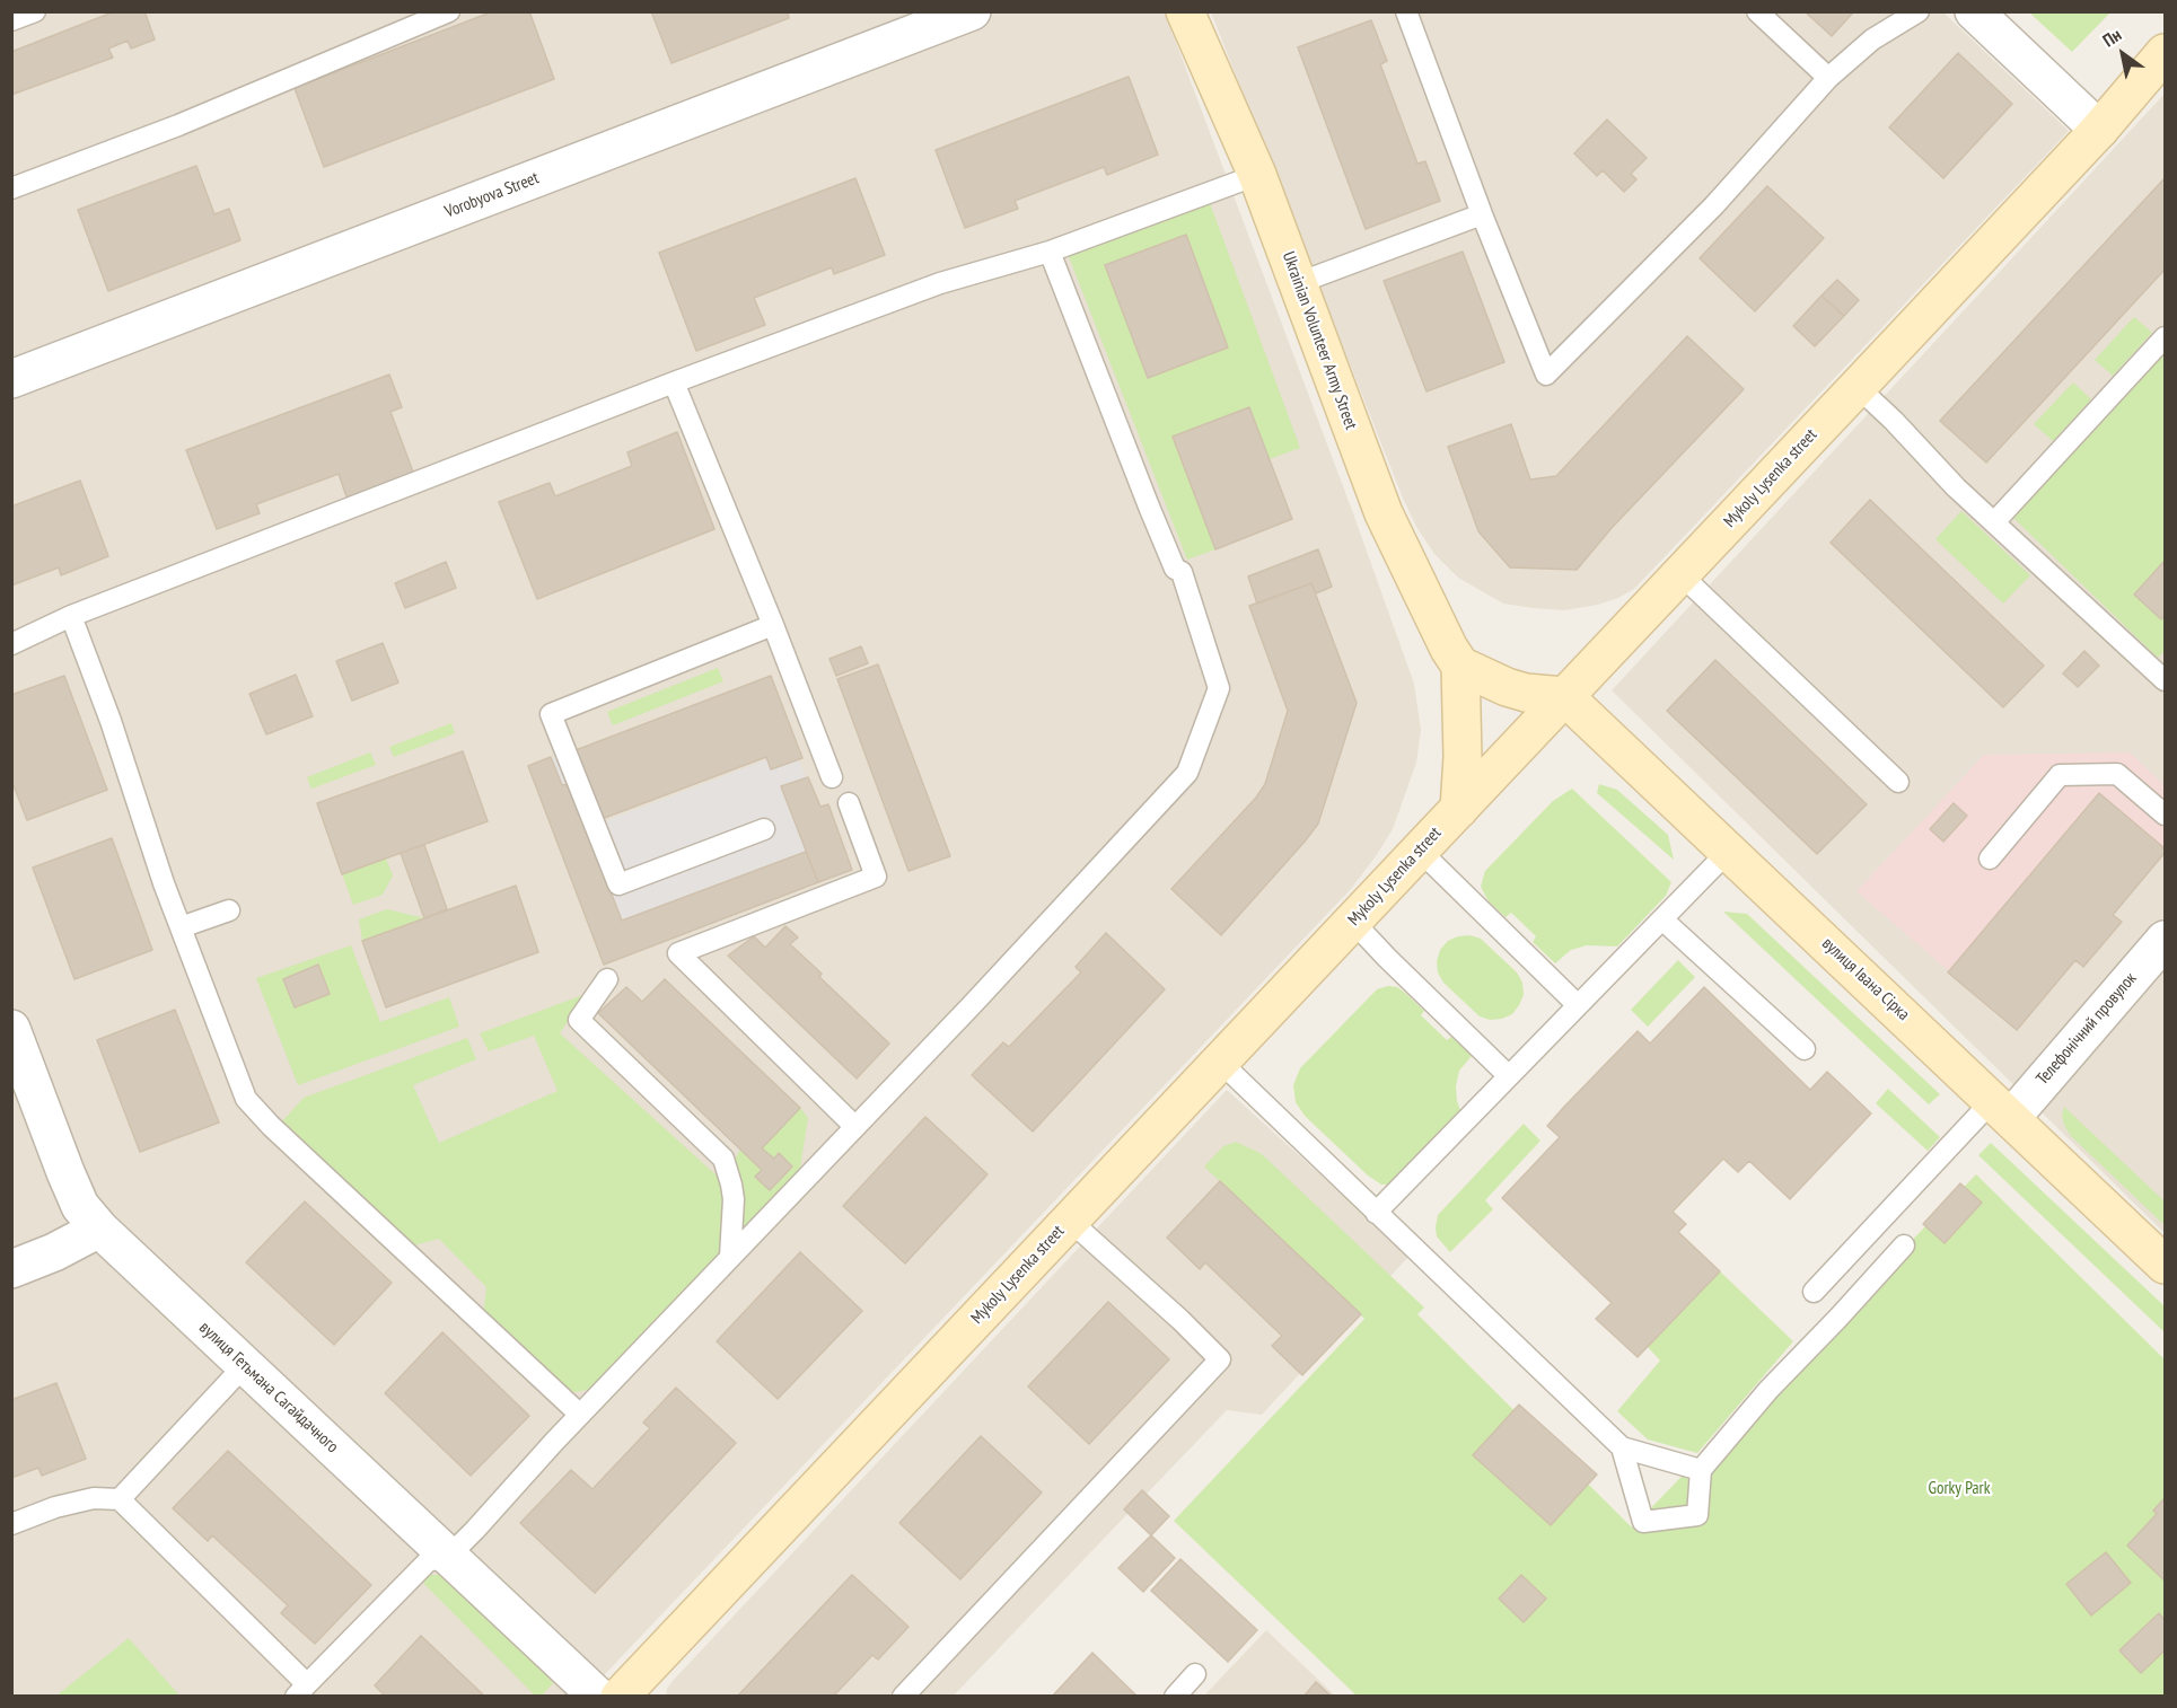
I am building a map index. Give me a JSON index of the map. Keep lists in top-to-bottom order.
{
  "streets": {
    "street": [
      "Vorobyova Street",
      "Ukrainian Volunteer Army Street",
      "Mykoly Lysenka street",
      "вулиця Івана Сірка",
      "Телефонічний провулок",
      "вулиця Гетьмана Сагайдачного"
    ]
  },
  "crossings": [
    ["Ukrainian Volunteer Army Street", "Mykoly Lysenka street"],
    ["Mykoly Lysenka street", "вулиця Івана Сірка"],
    ["вулиця Івана Сірка", "Телефонічний провулок"]
  ],
  "parks": ["Gorky Park"],
  "north": "top left"
}
